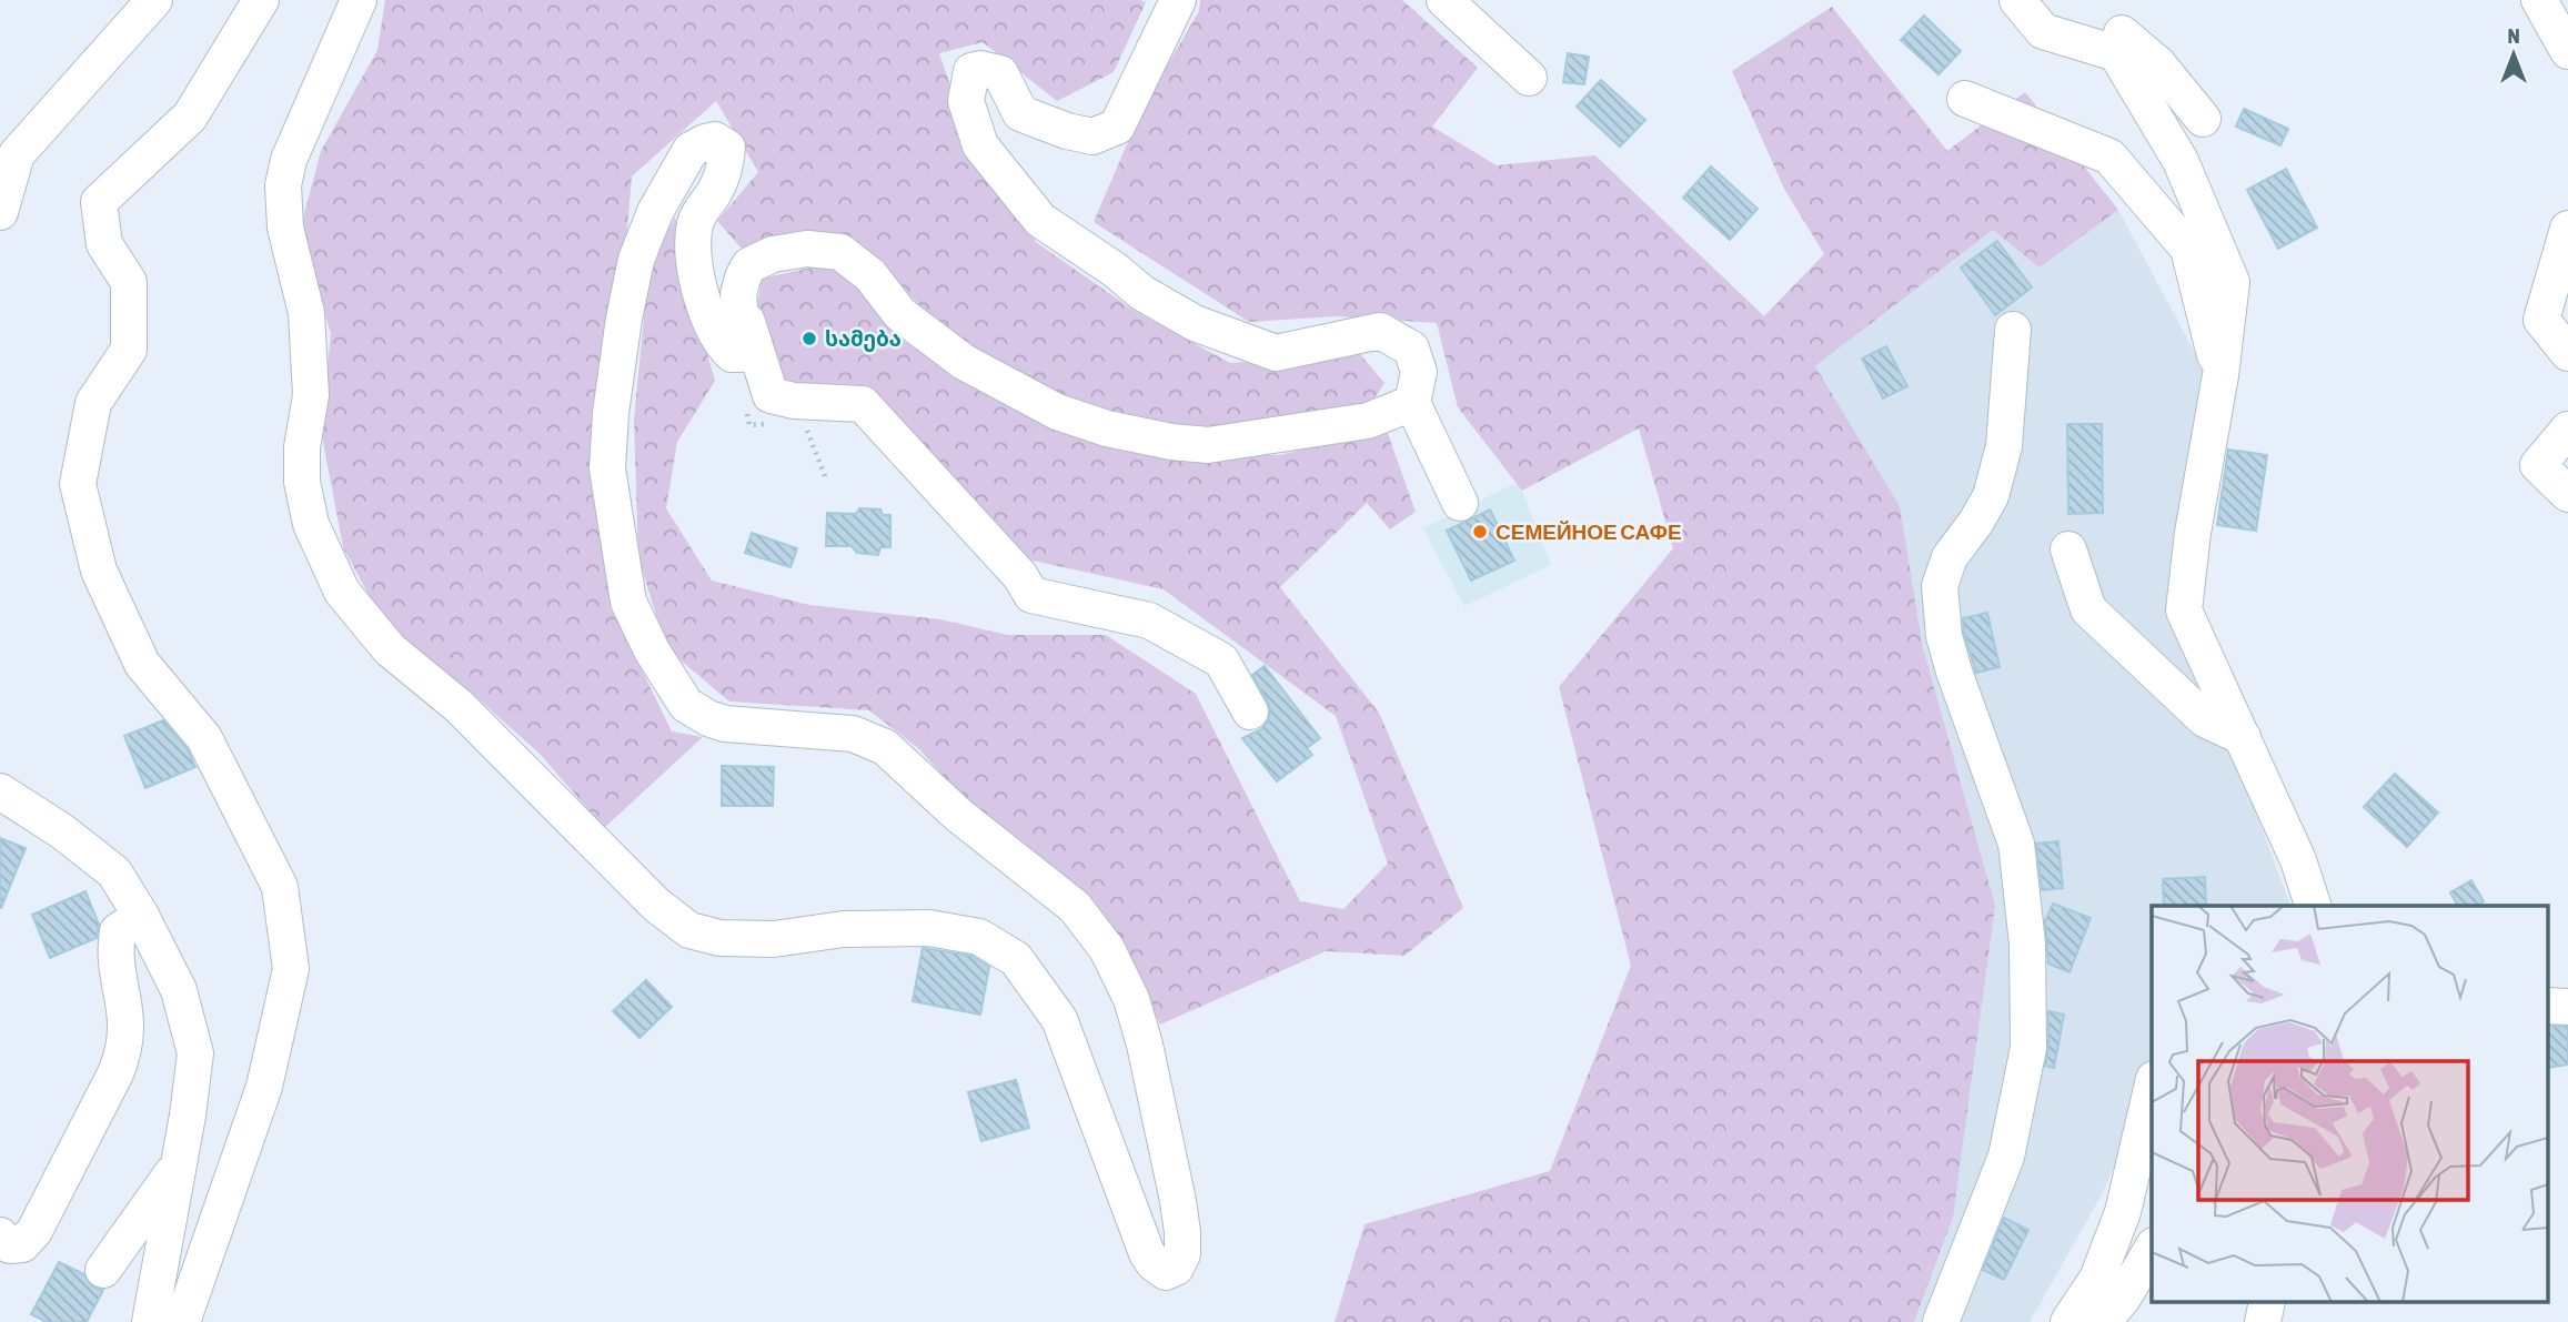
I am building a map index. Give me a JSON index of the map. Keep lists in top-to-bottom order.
{
  "places": ["სამება", "СЕМЕЙНОЕ САФЕ"],
  "north": "top"
}
